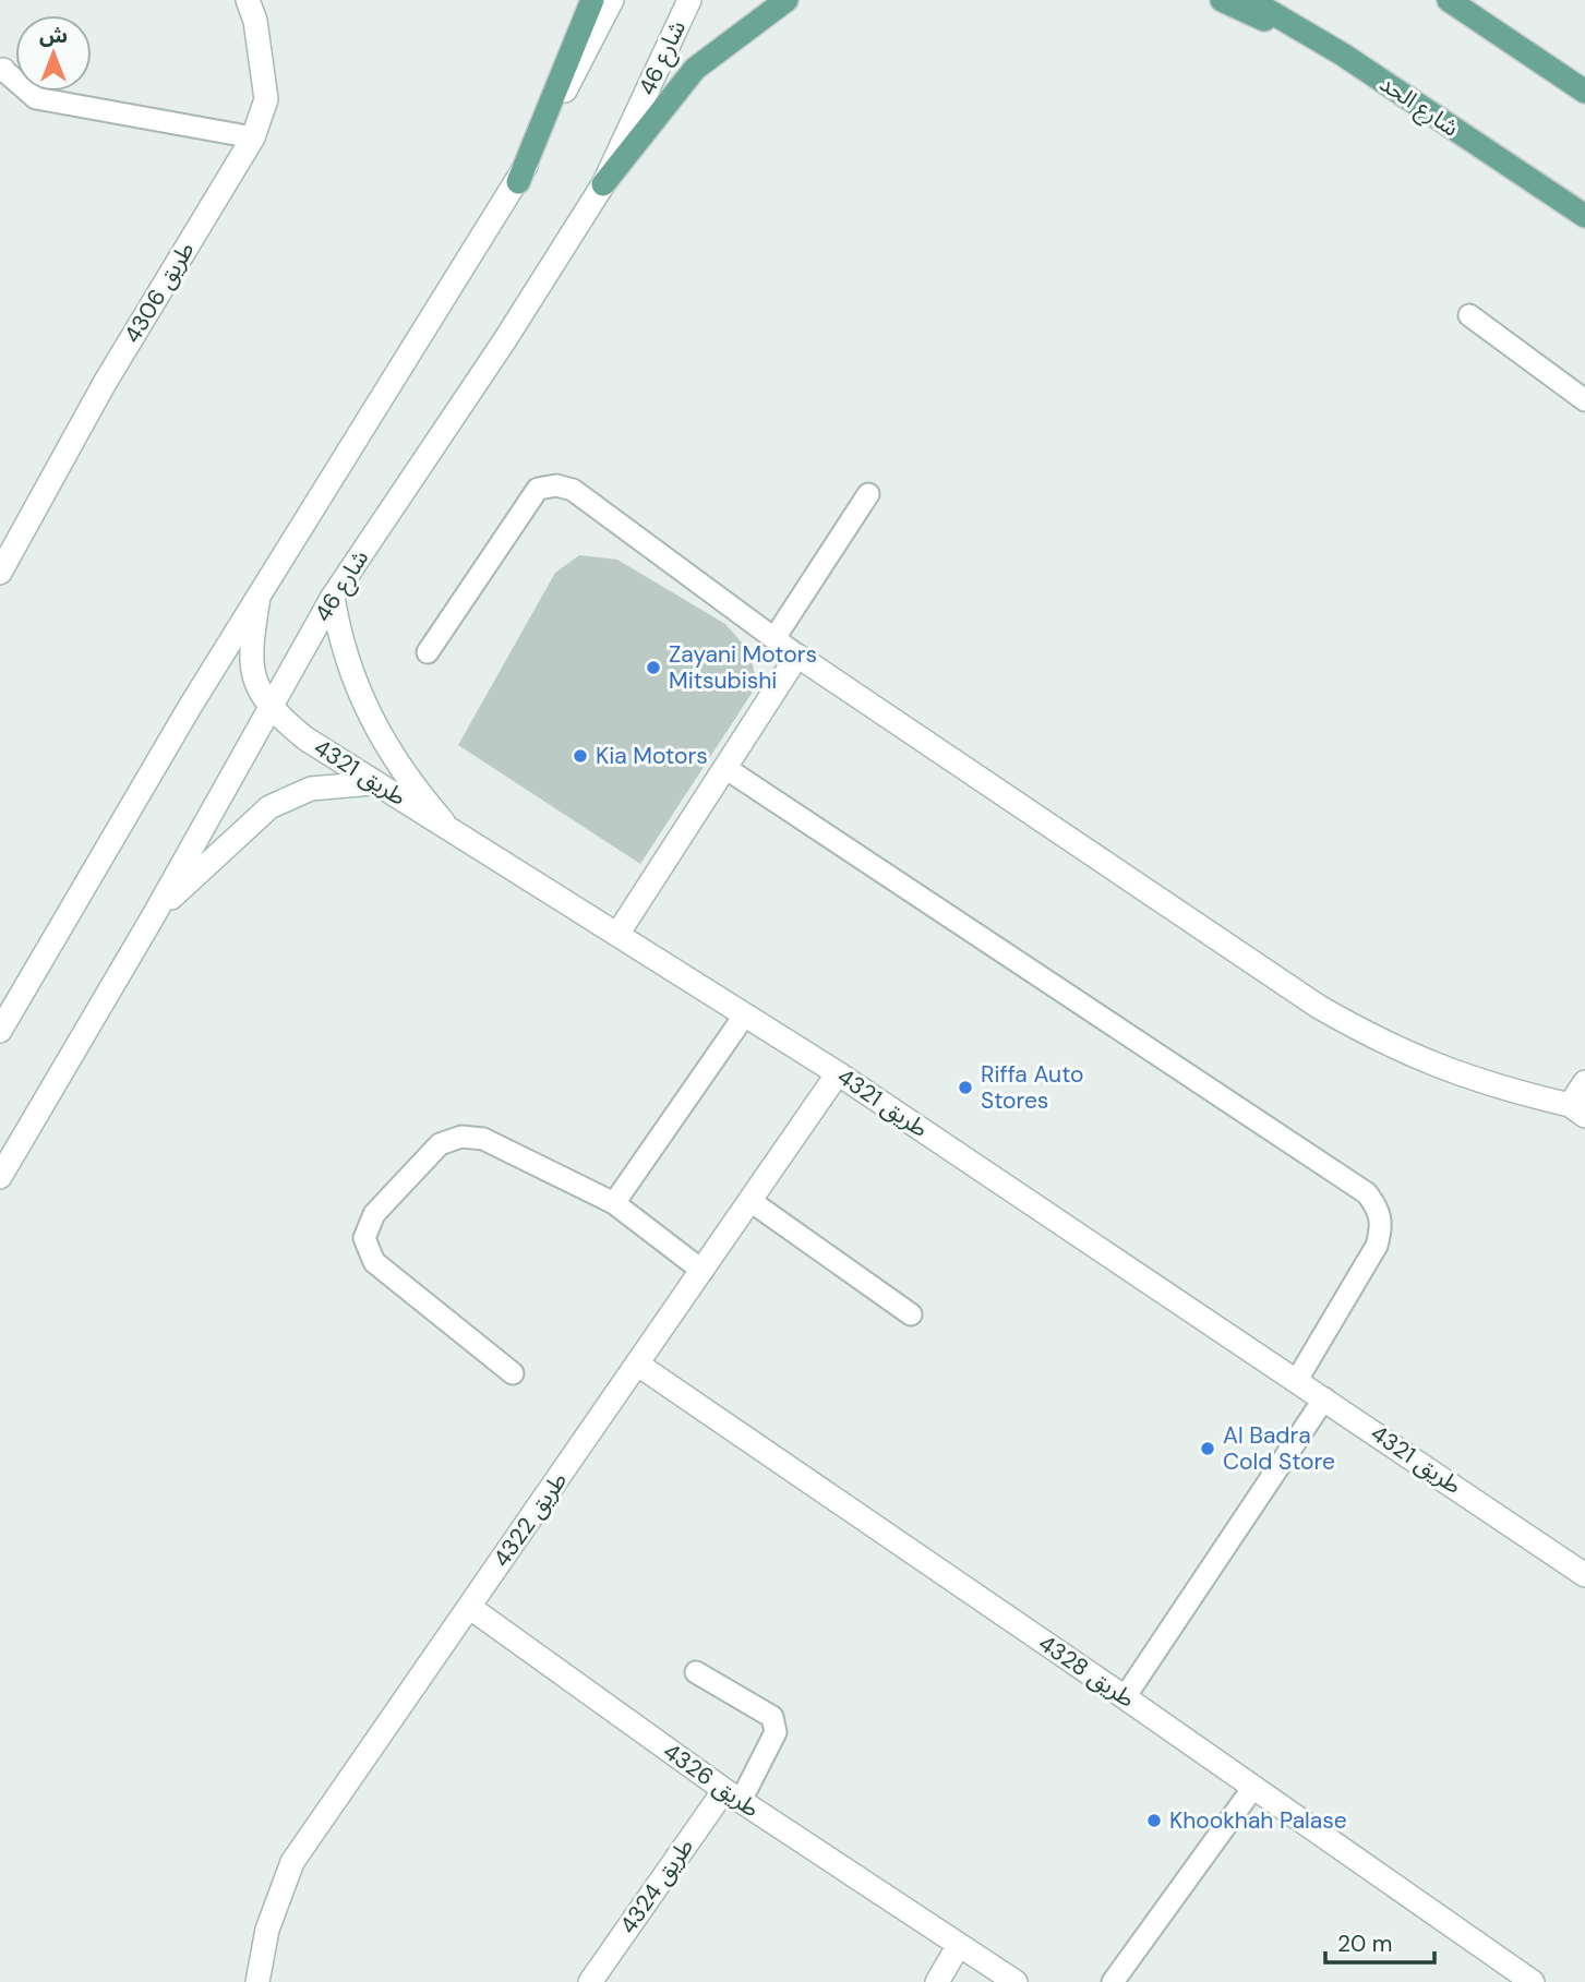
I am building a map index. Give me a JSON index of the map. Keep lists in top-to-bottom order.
{
  "streets": {
    "main road": ["شارع الحد"],
    "street": [
      "شارع 46",
      "طريق 4306",
      "طريق 4321",
      "طريق 4322",
      "طريق 4328",
      "طريق 4326",
      "طريق 4324"
    ]
  },
  "crossings": [
    ["شارع 46", "طريق 4321"],
    ["طريق 4321", "طريق 4322"],
    ["طريق 4322", "طريق 4328"],
    ["طريق 4322", "طريق 4326"],
    ["طريق 4326", "طريق 4324"]
  ],
  "places": [
    "Zayani Motors Mitsubishi",
    "Kia Motors",
    "Riffa Auto Stores",
    "Al Badra Cold Store",
    "Khookhah Palase"
  ],
  "scale_bar": "20 m",
  "north": "top"
}
